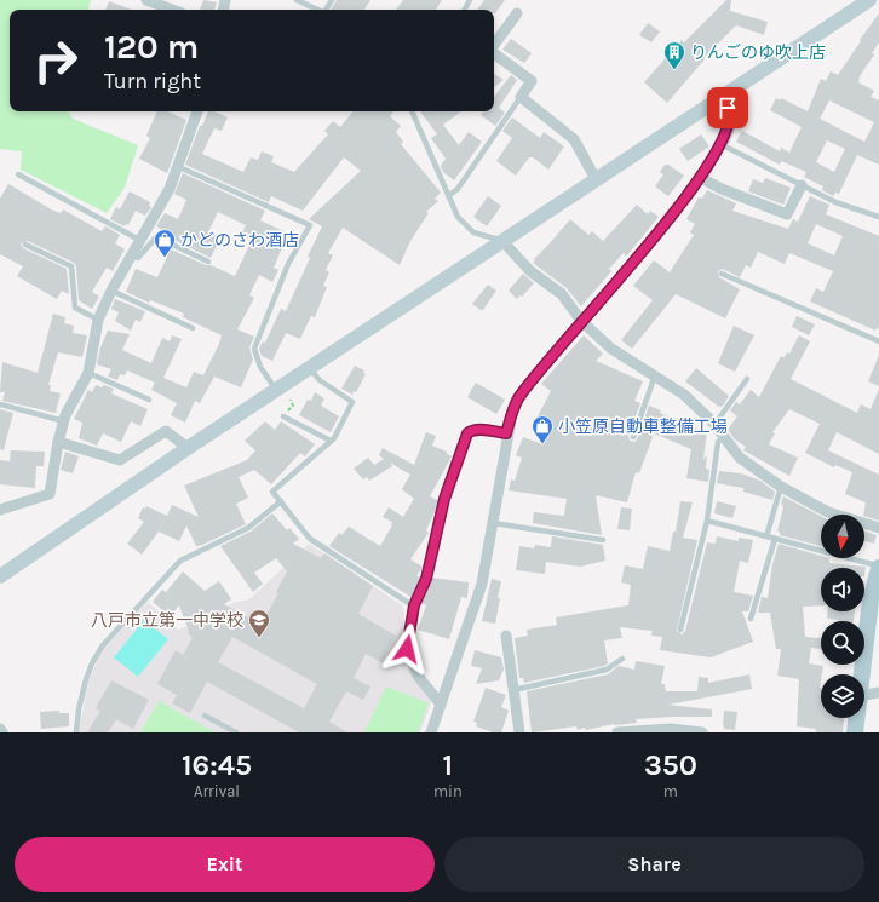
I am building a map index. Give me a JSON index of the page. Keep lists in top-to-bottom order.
{
  "places": {
    "building": ["りんごのゆ吹上店"],
    "shop": ["かどのさわ酒店", "小笠原自動車整備工場"],
    "school or university": ["八戸市立第一中学校"]
  },
  "north": "bottom",
  "page": {
    "turn": ["120 m", "Turn right"],
    "eta": [
      "16:45",
      "Arrival",
      "1",
      "min",
      "350",
      "m"
    ],
    "buttons": ["Exit", "Share"]
  }
}
